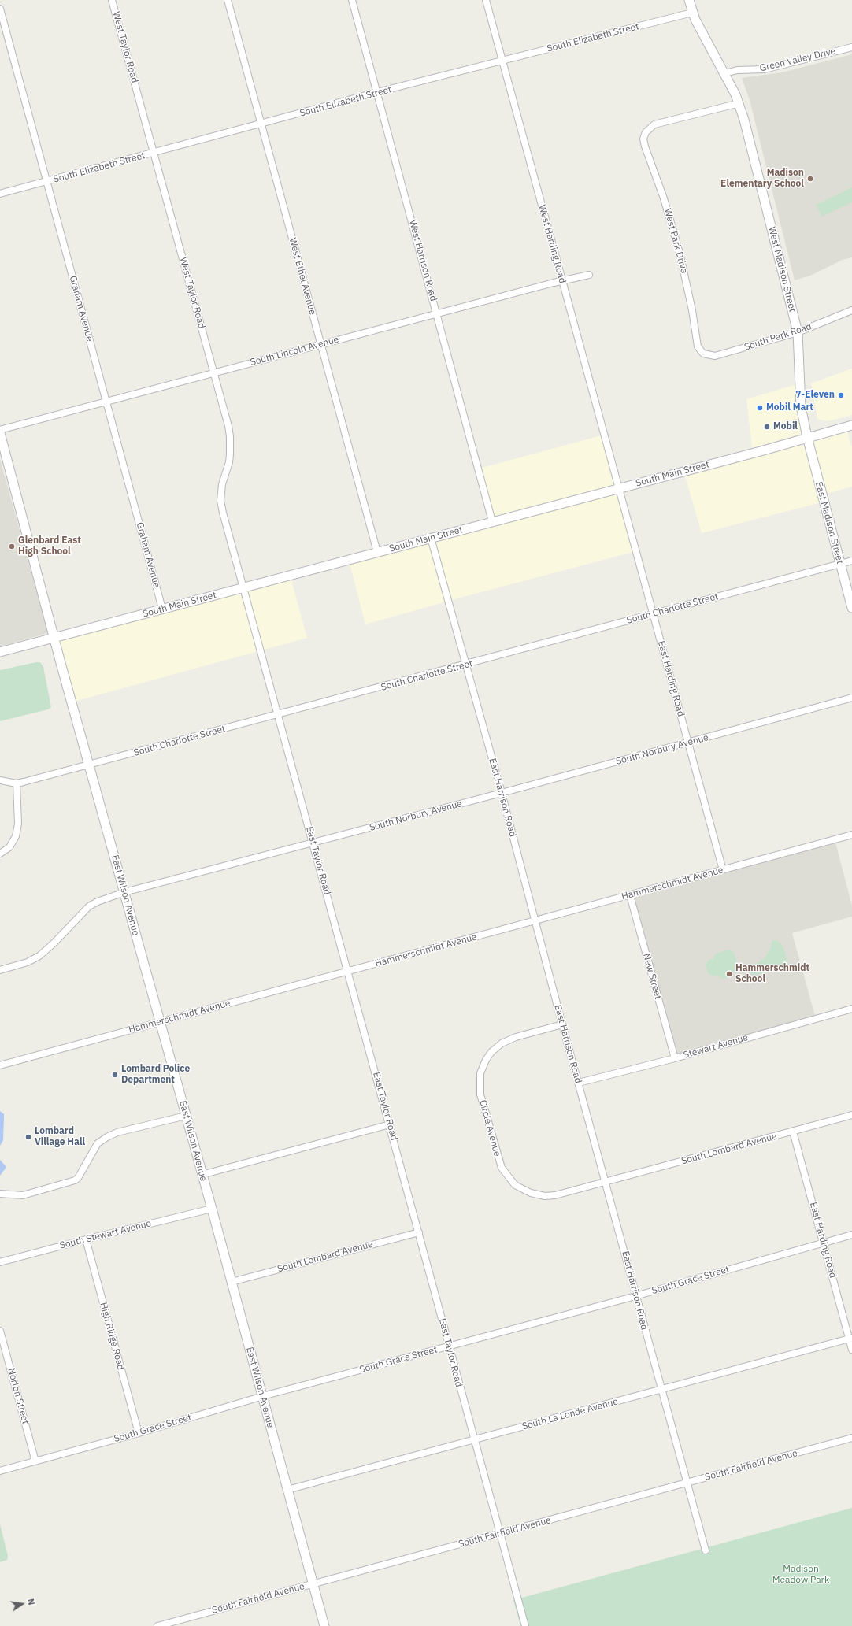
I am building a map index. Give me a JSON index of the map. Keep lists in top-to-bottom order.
{
  "streets": {
    "street": [
      "South Elizabeth Street",
      "West Taylor Road",
      "Green Valley Drive",
      "West Park Drive",
      "West Harding Road",
      "West Harrison Road",
      "West Madison Street",
      "West Ethel Avenue",
      "Graham Avenue",
      "South Park Road",
      "South Lincoln Avenue",
      "South Main Street",
      "East Madison Street",
      "South Charlotte Street",
      "East Harding Road",
      "South Norbury Avenue",
      "East Harrison Road",
      "East Taylor Road",
      "Hammerschmidt Avenue",
      "East Wilson Avenue",
      "New Street",
      "Stewart Avenue",
      "Circle Avenue",
      "South Lombard Avenue",
      "South Stewart Avenue",
      "South Grace Street",
      "High Ridge Road",
      "Norton Street",
      "South La Londe Avenue",
      "South Fairfield Avenue"
    ]
  },
  "crossings": [
    ["South Elizabeth Street", "West Taylor Road"],
    ["South Elizabeth Street", "West Harding Road"],
    ["South Elizabeth Street", "West Harrison Road"],
    ["South Elizabeth Street", "West Ethel Avenue"],
    ["South Elizabeth Street", "Graham Avenue"],
    ["West Taylor Road", "South Lincoln Avenue"],
    ["West Taylor Road", "South Main Street"],
    ["West Taylor Road", "East Taylor Road"],
    ["Green Valley Drive", "West Madison Street"],
    ["West Park Drive", "West Madison Street"],
    ["West Park Drive", "South Park Road"],
    ["West Harding Road", "South Lincoln Avenue"],
    ["West Harding Road", "South Main Street"],
    ["West Harding Road", "East Harding Road"],
    ["West Harrison Road", "South Lincoln Avenue"],
    ["West Harrison Road", "South Main Street"],
    ["West Madison Street", "South Park Road"],
    ["West Madison Street", "South Main Street"],
    ["West Madison Street", "East Madison Street"],
    ["West Ethel Avenue", "South Lincoln Avenue"],
    ["West Ethel Avenue", "South Main Street"],
    ["Graham Avenue", "South Lincoln Avenue"],
    ["Graham Avenue", "South Main Street"],
    ["South Main Street", "East Madison Street"],
    ["South Main Street", "East Harding Road"],
    ["South Main Street", "East Harrison Road"],
    ["South Main Street", "East Taylor Road"],
    ["South Main Street", "East Wilson Avenue"],
    ["East Madison Street", "South Charlotte Street"],
    ["South Charlotte Street", "East Harding Road"],
    ["South Charlotte Street", "East Harrison Road"],
    ["South Charlotte Street", "East Taylor Road"],
    ["South Charlotte Street", "East Wilson Avenue"],
    ["East Harding Road", "South Norbury Avenue"],
    ["East Harding Road", "Hammerschmidt Avenue"],
    ["East Harding Road", "South Lombard Avenue"],
    ["East Harding Road", "South Grace Street"],
    ["East Harding Road", "South La Londe Avenue"],
    ["South Norbury Avenue", "East Harrison Road"],
    ["South Norbury Avenue", "East Taylor Road"],
    ["South Norbury Avenue", "East Wilson Avenue"],
    ["East Harrison Road", "Hammerschmidt Avenue"],
    ["East Harrison Road", "Stewart Avenue"],
    ["East Harrison Road", "Circle Avenue"],
    ["East Harrison Road", "South Lombard Avenue"],
    ["East Harrison Road", "South Grace Street"],
    ["East Harrison Road", "South La Londe Avenue"],
    ["East Harrison Road", "South Fairfield Avenue"],
    ["East Taylor Road", "Hammerschmidt Avenue"],
    ["East Taylor Road", "South Lombard Avenue"],
    ["East Taylor Road", "South Grace Street"],
    ["East Taylor Road", "South La Londe Avenue"],
    ["East Taylor Road", "South Fairfield Avenue"],
    ["Hammerschmidt Avenue", "East Wilson Avenue"],
    ["Hammerschmidt Avenue", "New Street"],
    ["East Wilson Avenue", "South Lombard Avenue"],
    ["East Wilson Avenue", "South Stewart Avenue"],
    ["East Wilson Avenue", "South Grace Street"],
    ["East Wilson Avenue", "South La Londe Avenue"],
    ["East Wilson Avenue", "South Fairfield Avenue"],
    ["New Street", "Stewart Avenue"],
    ["Circle Avenue", "South Lombard Avenue"],
    ["South Stewart Avenue", "High Ridge Road"],
    ["South Grace Street", "High Ridge Road"],
    ["South Grace Street", "Norton Street"]
  ],
  "parks": ["Madison Meadow Park"],
  "places": [
    "Madison Elementary School",
    "7-Eleven",
    "Mobil Mart",
    "Mobil",
    "Glenbard East High School",
    "Hammerschmidt School",
    "Lombard Police Department",
    "Lombard Village Hall"
  ],
  "north": "right"
}
